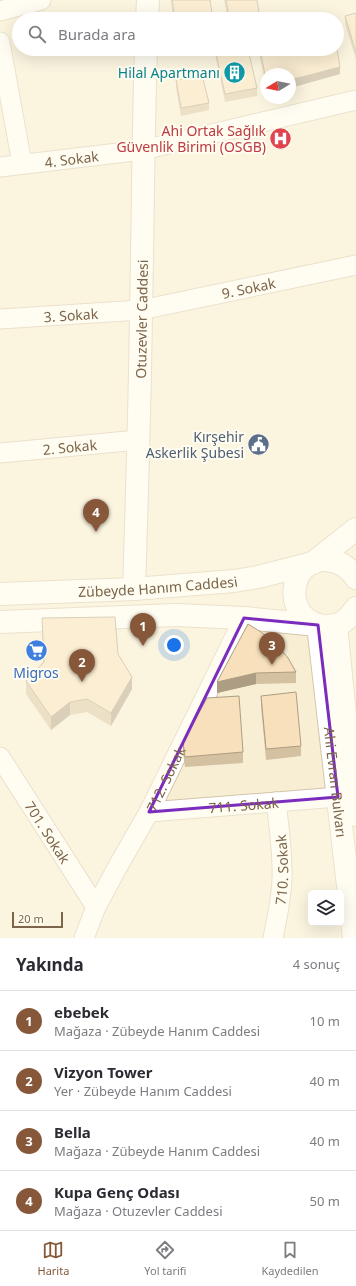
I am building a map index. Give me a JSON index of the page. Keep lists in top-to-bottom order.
{
  "streets": {
    "main road": ["Otuzevler Caddesi", "Zübeyde Hanım Caddesi", "Ahi Evran Bulvarı"],
    "street": [
      "4. Sokak",
      "9. Sokak",
      "3. Sokak",
      "2. Sokak",
      "712. Sokak",
      "711. Sokak",
      "701. Sokak",
      "710. Sokak"
    ]
  },
  "crossings": [
    ["4. Sokak", "Otuzevler Caddesi"],
    ["9. Sokak", "3. Sokak"],
    ["9. Sokak", "Otuzevler Caddesi"],
    ["3. Sokak", "Otuzevler Caddesi"],
    ["Otuzevler Caddesi", "2. Sokak"],
    ["Otuzevler Caddesi", "Zübeyde Hanım Caddesi"],
    ["Zübeyde Hanım Caddesi", "712. Sokak"],
    ["Zübeyde Hanım Caddesi", "Ahi Evran Bulvarı"],
    ["712. Sokak", "711. Sokak"],
    ["712. Sokak", "701. Sokak"],
    ["Ahi Evran Bulvarı", "711. Sokak"],
    ["711. Sokak", "710. Sokak"]
  ],
  "places": {
    "building": ["Hilal Apartmanı"],
    "hospital": ["Ahi Ortak Sağlık Güvenlik Birimi (OSGB)"],
    "public building": ["Kırşehir Askerlik Şubesi"],
    "supermarket": ["Migros"]
  },
  "scale_bar": "20 m",
  "north": "left",
  "page": {
    "search": "Burada ara",
    "pins": [
      "4",
      "1",
      "3",
      "2"
    ],
    "scale": "20 m",
    "heading": ["Yakında", "4 sonuç"],
    "list": [
      {
        "mark": "1",
        "name": "ebebek",
        "note": "Mağaza · Zübeyde Hanım Caddesi",
        "value": "10 m"
      },
      {
        "mark": "2",
        "name": "Vizyon Tower",
        "note": "Yer · Zübeyde Hanım Caddesi",
        "value": "40 m"
      },
      {
        "mark": "3",
        "name": "Bella",
        "note": "Mağaza · Zübeyde Hanım Caddesi",
        "value": "40 m"
      },
      {
        "mark": "4",
        "name": "Kupa Genç Odası",
        "note": "Mağaza · Otuzevler Caddesi",
        "value": "50 m"
      }
    ],
    "nav": ["Harita", "Yol tarifi", "Kaydedilen"]
  }
}
